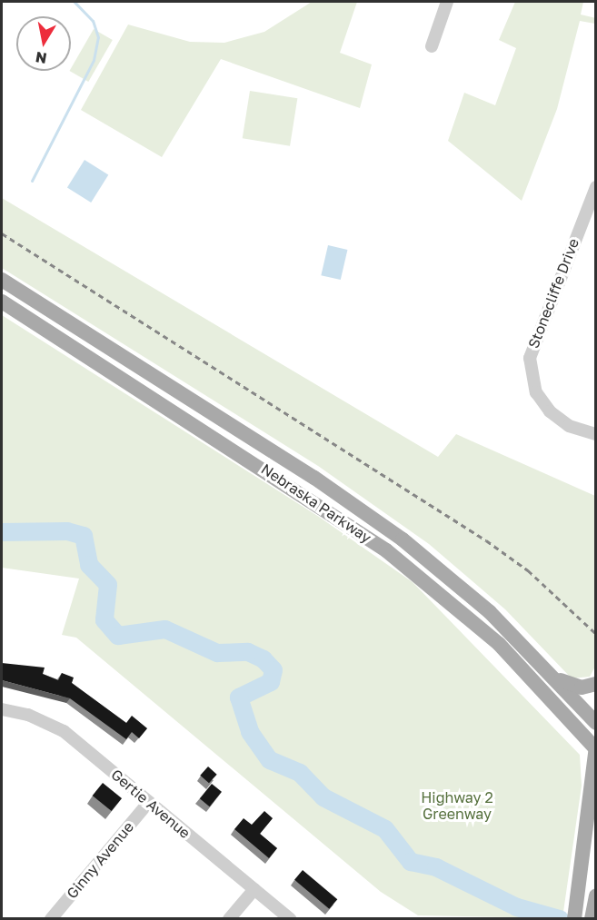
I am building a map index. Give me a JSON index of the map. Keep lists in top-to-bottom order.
{
  "streets": {
    "main road": ["Nebraska Parkway"],
    "street": ["Stonecliffe Drive", "Gertie Avenue", "Ginny Avenue"]
  },
  "crossings": [
    ["Gertie Avenue", "Ginny Avenue"]
  ],
  "parks": ["Highway 2 Greenway"],
  "north": "bottom"
}
